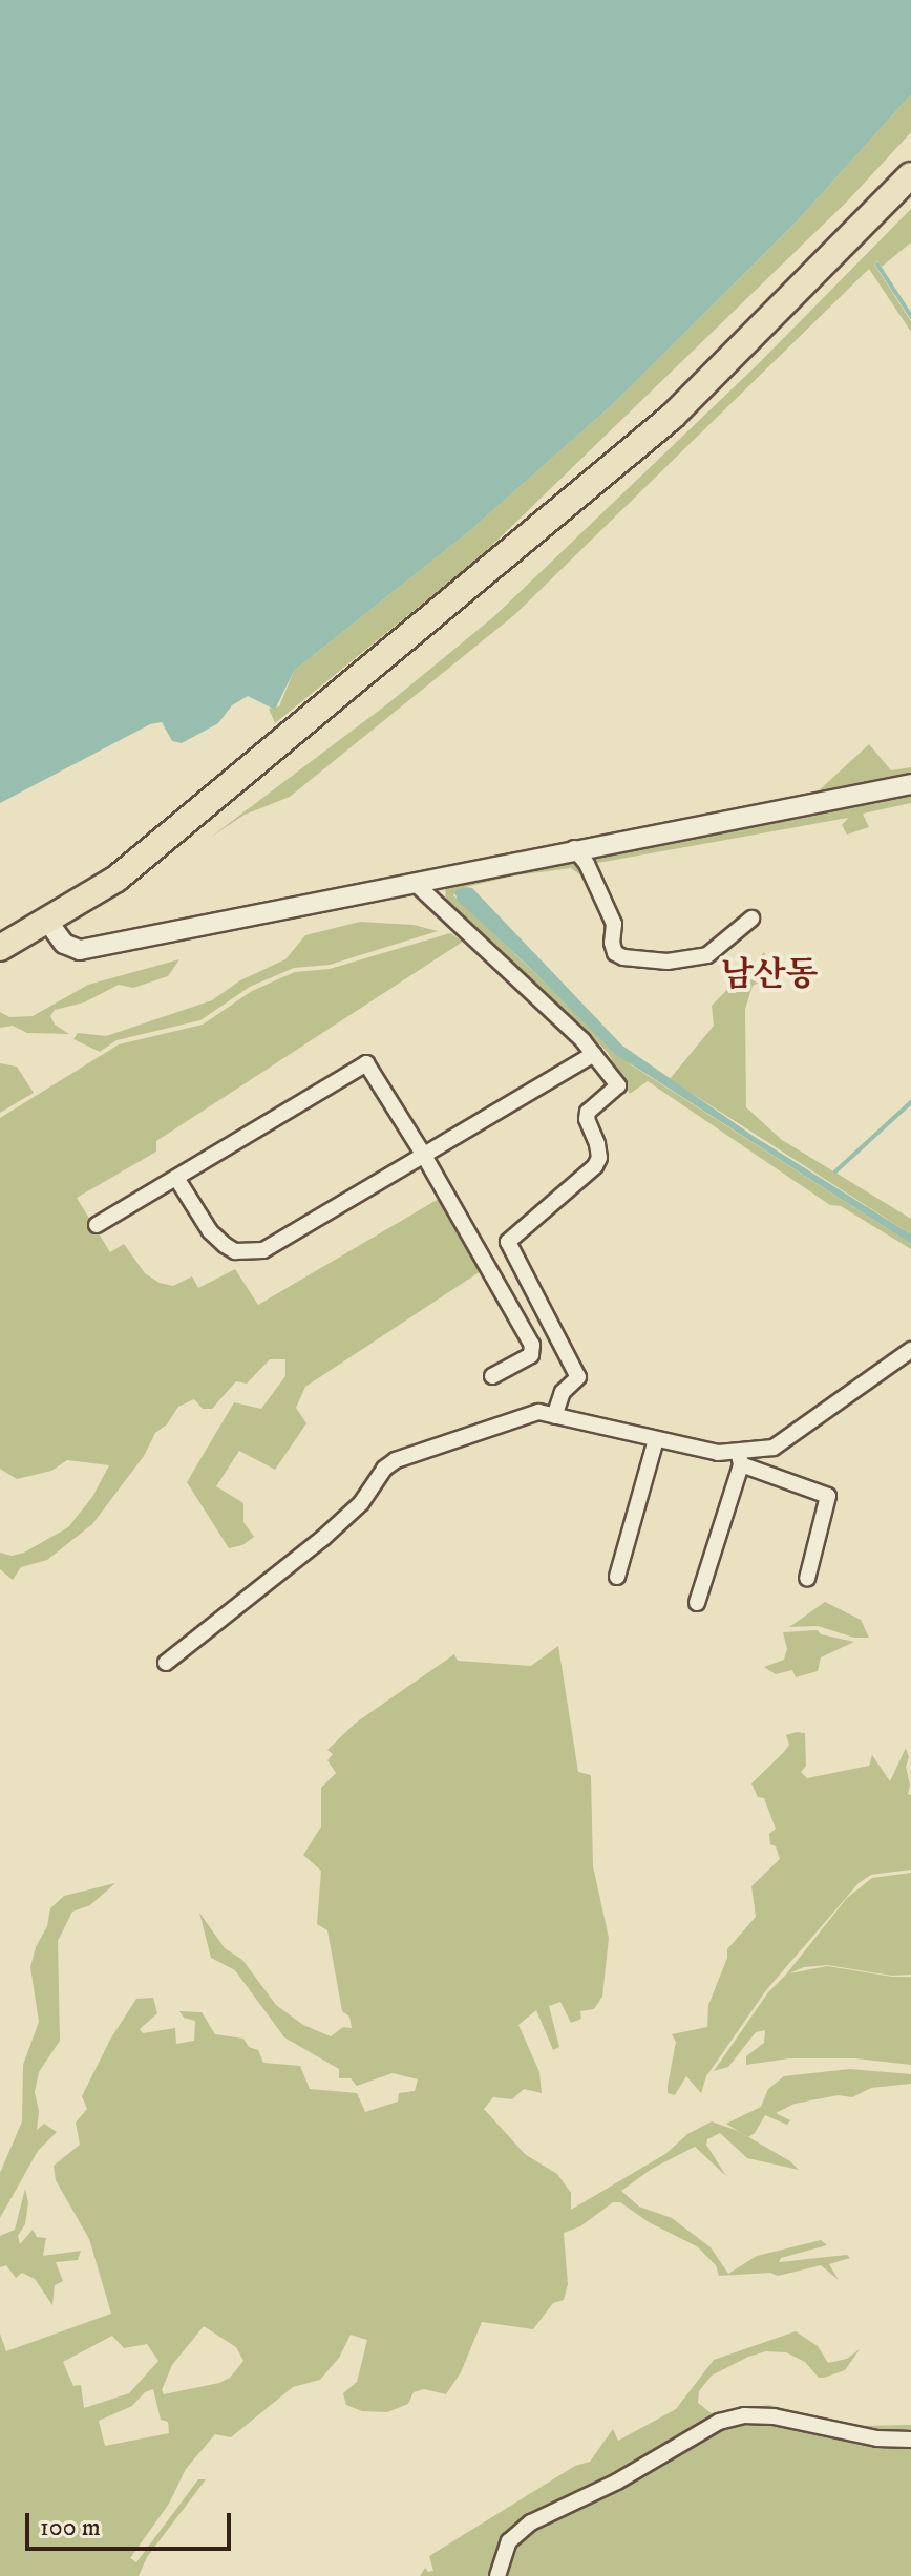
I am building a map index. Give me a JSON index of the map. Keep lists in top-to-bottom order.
{
  "districts": ["남산동"],
  "scale_bar": "100 m"
}
